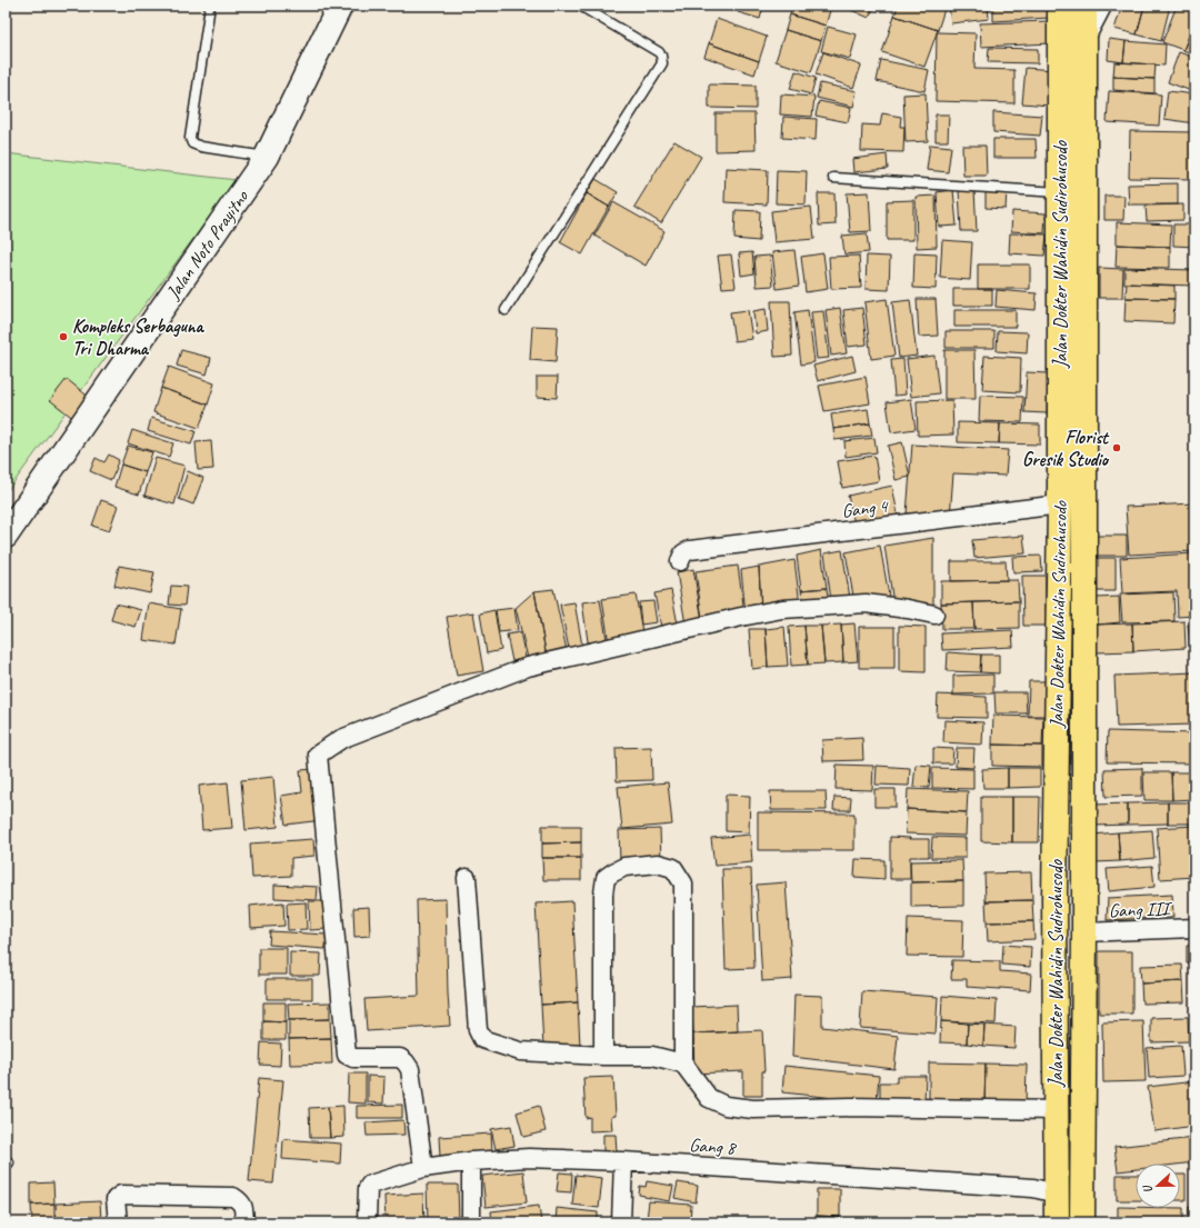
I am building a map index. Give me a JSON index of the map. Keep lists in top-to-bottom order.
{
  "streets": {
    "highway": ["Jalan Dokter Wahidin Sudirohusodo"],
    "street": [
      "Jalan Noto Prayitno",
      "Gang 4",
      "Gang III",
      "Gang 8"
    ]
  },
  "crossings": [
    ["Jalan Dokter Wahidin Sudirohusodo", "Gang 4"],
    ["Jalan Dokter Wahidin Sudirohusodo", "Gang III"],
    ["Jalan Dokter Wahidin Sudirohusodo", "Gang 8"]
  ],
  "places": ["Kompleks Serbaguna Tri Dharma", "Florist Gresik Studio"],
  "north": "left"
}
